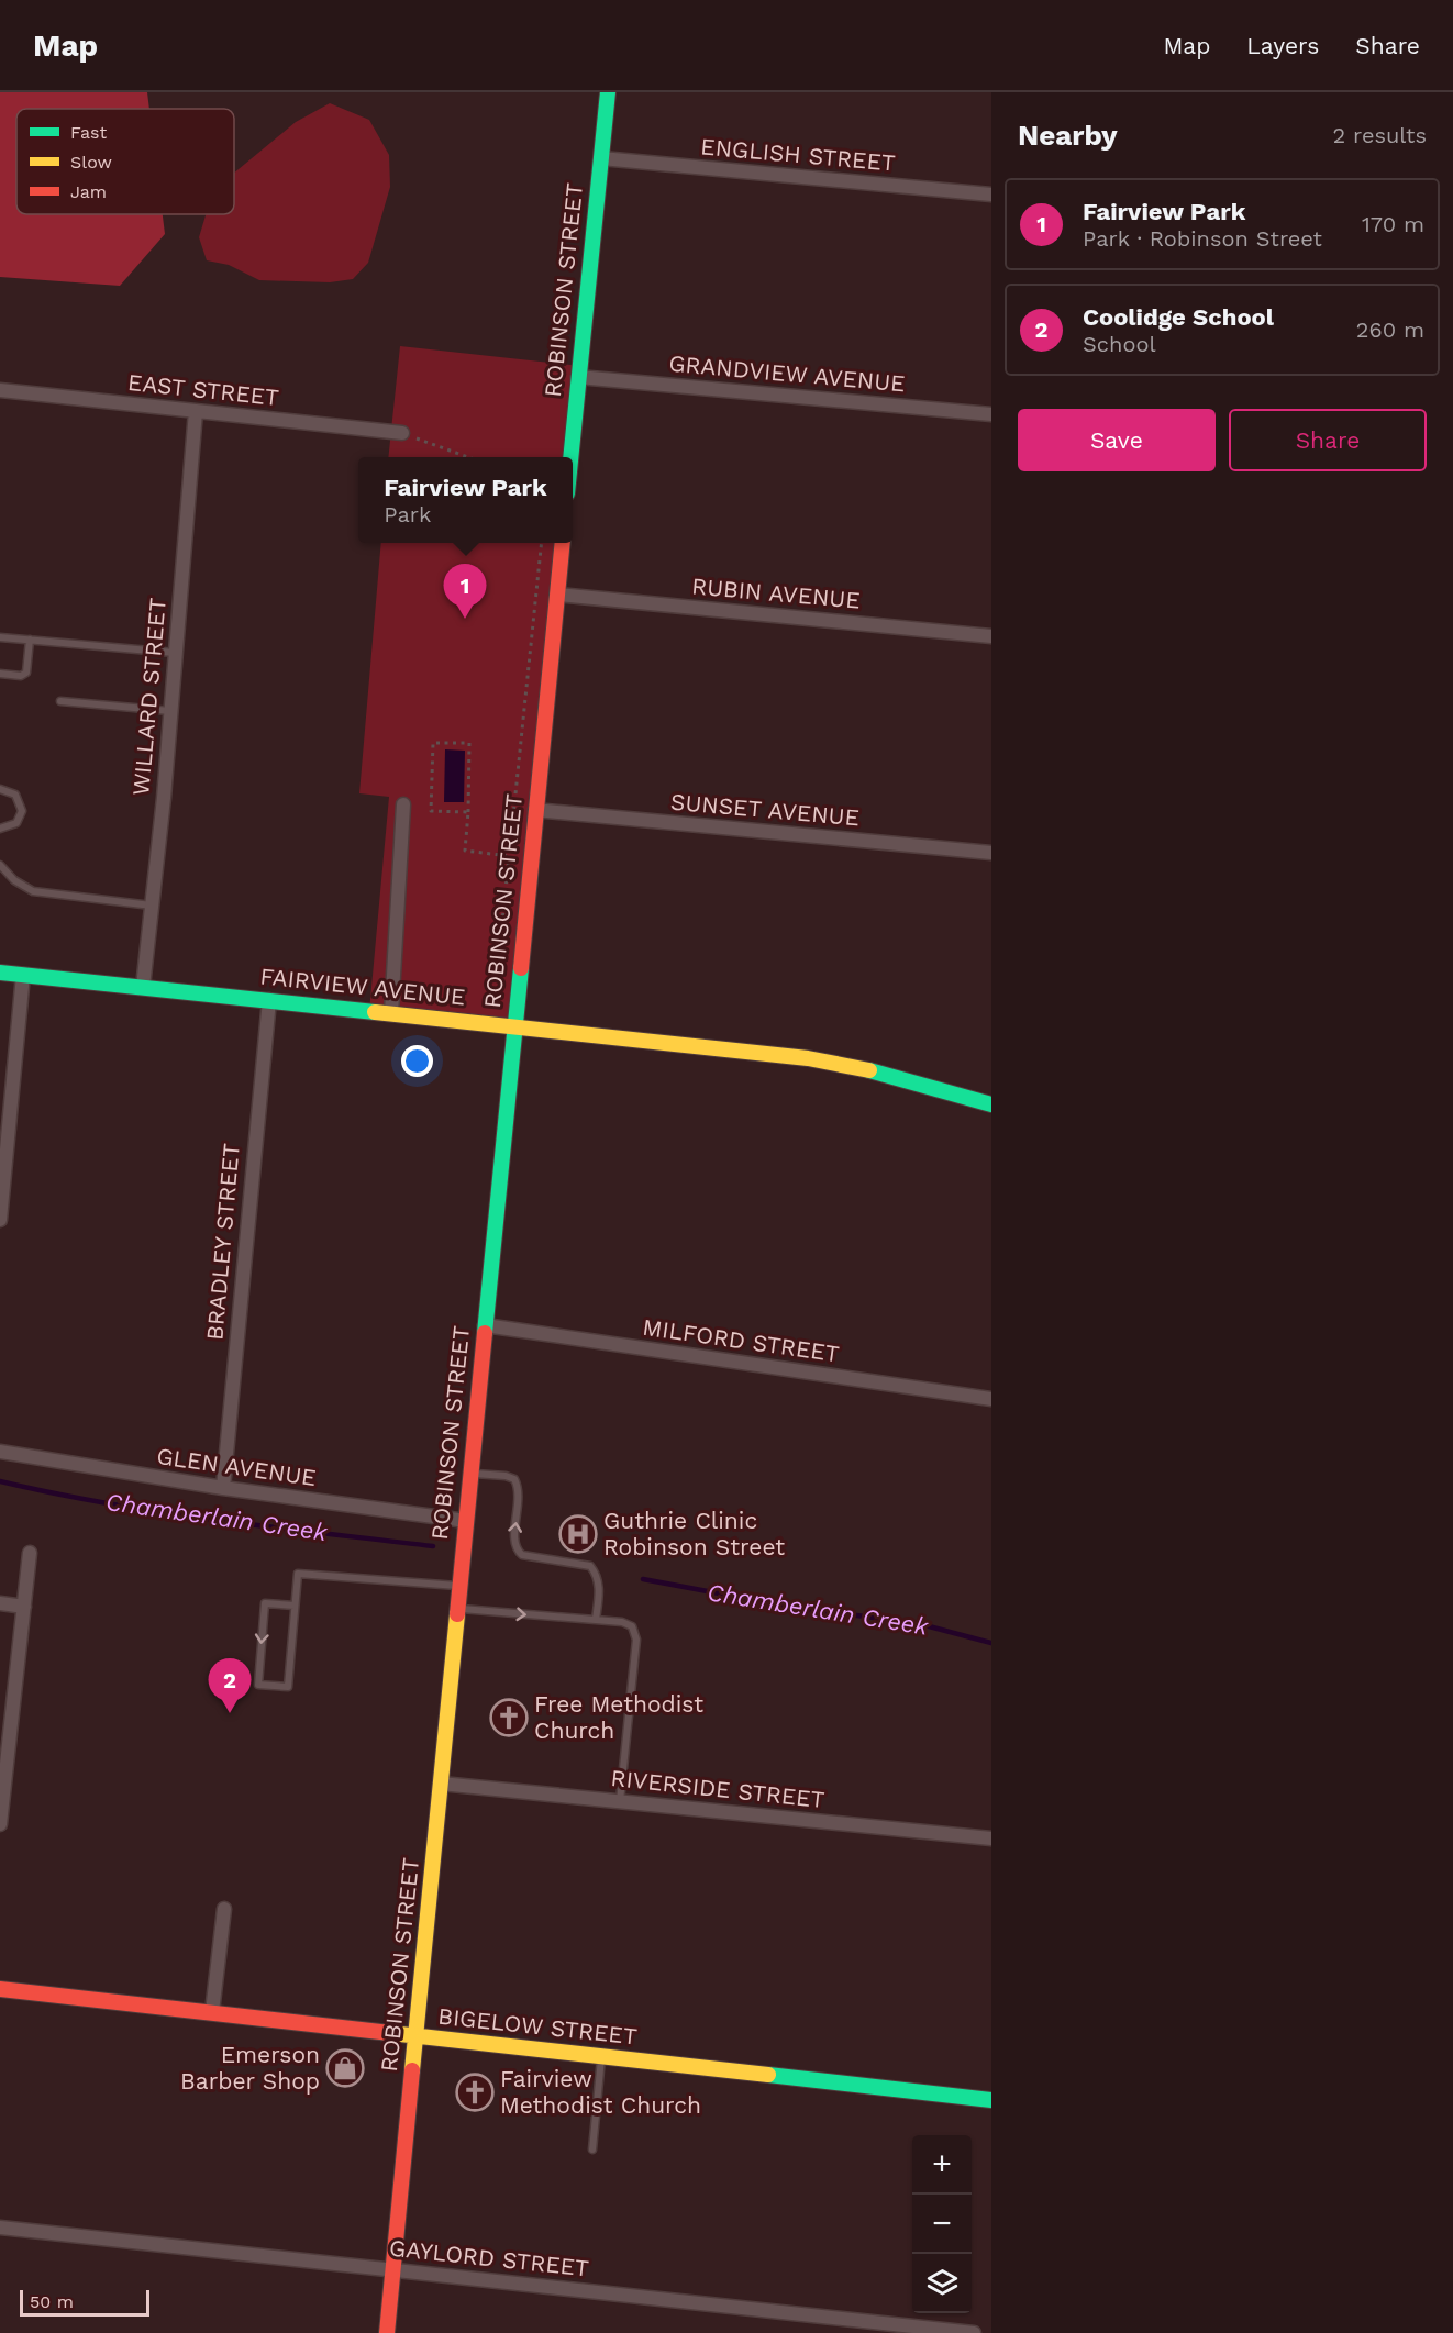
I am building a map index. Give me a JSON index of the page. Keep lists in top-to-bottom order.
{
  "streets": {
    "street": [
      "ENGLISH STREET",
      "ROBINSON STREET",
      "GRANDVIEW AVENUE",
      "EAST STREET",
      "RUBIN AVENUE",
      "WILLARD STREET",
      "SUNSET AVENUE",
      "FAIRVIEW AVENUE",
      "BRADLEY STREET",
      "MILFORD STREET",
      "GLEN AVENUE",
      "RIVERSIDE STREET",
      "BIGELOW STREET",
      "GAYLORD STREET"
    ]
  },
  "crossings": [
    ["ENGLISH STREET", "ROBINSON STREET"],
    ["ROBINSON STREET", "GRANDVIEW AVENUE"],
    ["ROBINSON STREET", "RUBIN AVENUE"],
    ["ROBINSON STREET", "SUNSET AVENUE"],
    ["ROBINSON STREET", "FAIRVIEW AVENUE"],
    ["ROBINSON STREET", "MILFORD STREET"],
    ["ROBINSON STREET", "GLEN AVENUE"],
    ["ROBINSON STREET", "RIVERSIDE STREET"],
    ["ROBINSON STREET", "BIGELOW STREET"],
    ["ROBINSON STREET", "GAYLORD STREET"],
    ["EAST STREET", "WILLARD STREET"],
    ["WILLARD STREET", "FAIRVIEW AVENUE"],
    ["FAIRVIEW AVENUE", "BRADLEY STREET"],
    ["BRADLEY STREET", "GLEN AVENUE"]
  ],
  "water": ["Chamberlain Creek"],
  "places": {
    "hospital": ["Guthrie Clinic Robinson Street"],
    "church": ["Free Methodist Church", "Fairview Methodist Church"],
    "shop": ["Emerson Barber Shop"]
  },
  "legend": ["Fast", "Slow", "Jam"],
  "scale_bar": "50 m",
  "page": {
    "header": "Map",
    "nav": ["Map", "Layers", "Share"],
    "heading": ["Nearby", "2 results"],
    "list": [
      {
        "mark": "1",
        "name": "Fairview Park",
        "note": "Park · Robinson Street",
        "value": "170 m"
      },
      {
        "mark": "2",
        "name": "Coolidge School",
        "note": "School",
        "value": "260 m"
      }
    ],
    "buttons": ["Save", "Share"],
    "popup": ["Fairview Park", "Park"],
    "pins": ["1", "2"],
    "map_buttons": ["+", "−"],
    "scale": "50 m"
  }
}
